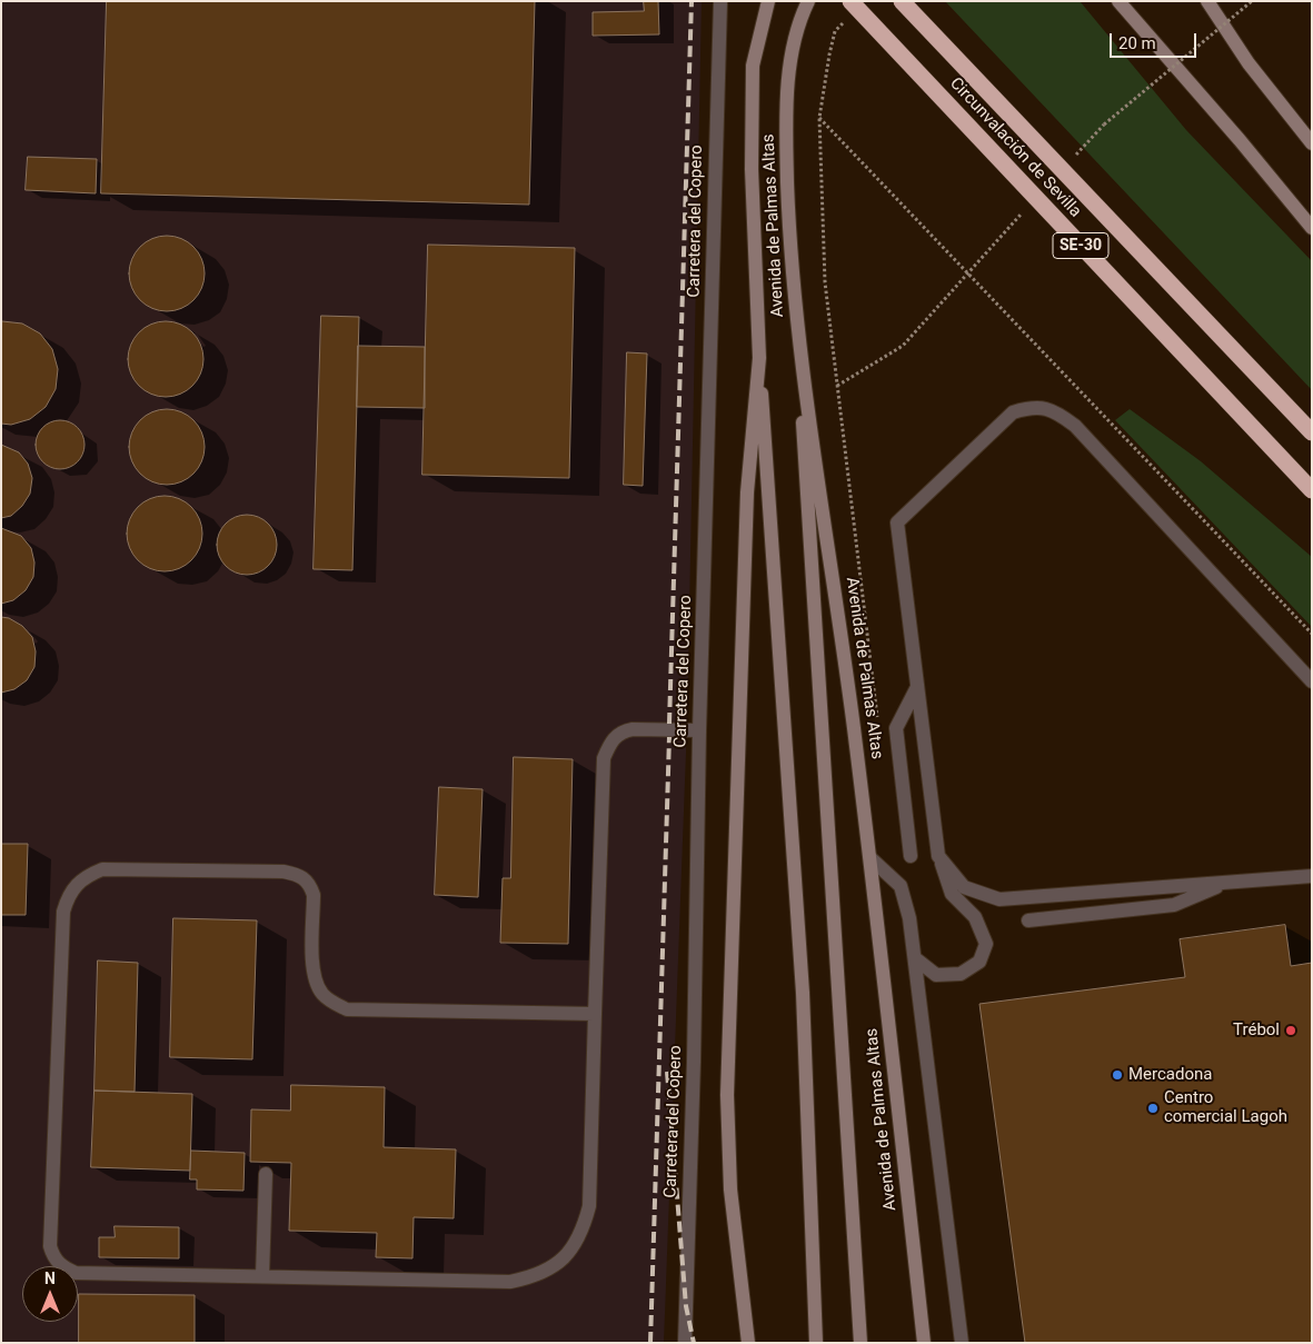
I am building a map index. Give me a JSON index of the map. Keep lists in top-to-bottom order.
{
  "streets": {
    "highway": ["Circunvalación de Sevilla", "SE-30"],
    "main road": ["Avenida de Palmas Altas"],
    "street": ["Carretera del Copero"]
  },
  "places": ["Trébol", "Mercadona", "Centro comercial Lagoh"],
  "scale_bar": "20 m",
  "north": "top"
}
